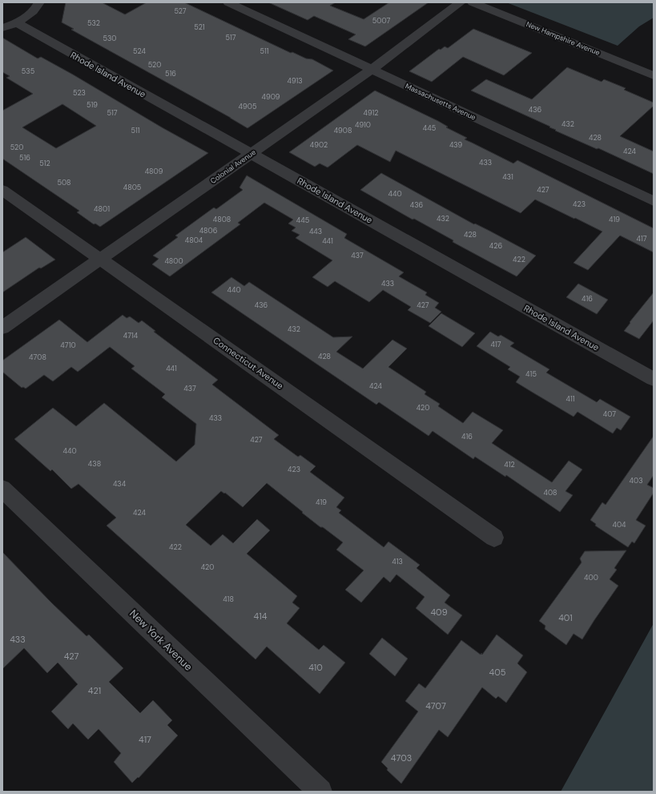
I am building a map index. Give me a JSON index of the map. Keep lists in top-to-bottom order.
{
  "streets": {
    "street": [
      "New Hampshire Avenue",
      "Rhode Island Avenue",
      "Massachusetts Avenue",
      "Colonial Avenue",
      "Connecticut Avenue",
      "New York Avenue"
    ]
  },
  "crossings": [
    ["Rhode Island Avenue", "Colonial Avenue"],
    ["Massachusetts Avenue", "Colonial Avenue"],
    ["Colonial Avenue", "Connecticut Avenue"]
  ],
  "house_numbers": [
    "527",
    "5007",
    "532",
    "521",
    "517",
    "530",
    "524",
    "511",
    "520",
    "535",
    "516",
    "4913",
    "523",
    "4909",
    "519",
    "4905",
    "436",
    "517",
    "4912",
    "432",
    "4910",
    "445",
    "511",
    "4908",
    "428",
    "4902",
    "439",
    "520",
    "424",
    "516",
    "433",
    "512",
    "4809",
    "431",
    "508",
    "4805",
    "427",
    "440",
    "423",
    "436",
    "4801",
    "432",
    "4808",
    "419",
    "445",
    "4806",
    "443",
    "428",
    "417",
    "4804",
    "441",
    "426",
    "437",
    "422",
    "4800",
    "433",
    "440",
    "416",
    "436",
    "427",
    "432",
    "4714",
    "417",
    "4710",
    "428",
    "4708",
    "441",
    "415",
    "424",
    "437",
    "411",
    "420",
    "407",
    "433",
    "416",
    "427",
    "440",
    "438",
    "412",
    "423",
    "403",
    "434",
    "408",
    "419",
    "424",
    "404",
    "422",
    "413",
    "420",
    "400",
    "418",
    "409",
    "414",
    "401",
    "433",
    "427",
    "410",
    "405",
    "421",
    "4707",
    "417",
    "4703"
  ]
}
